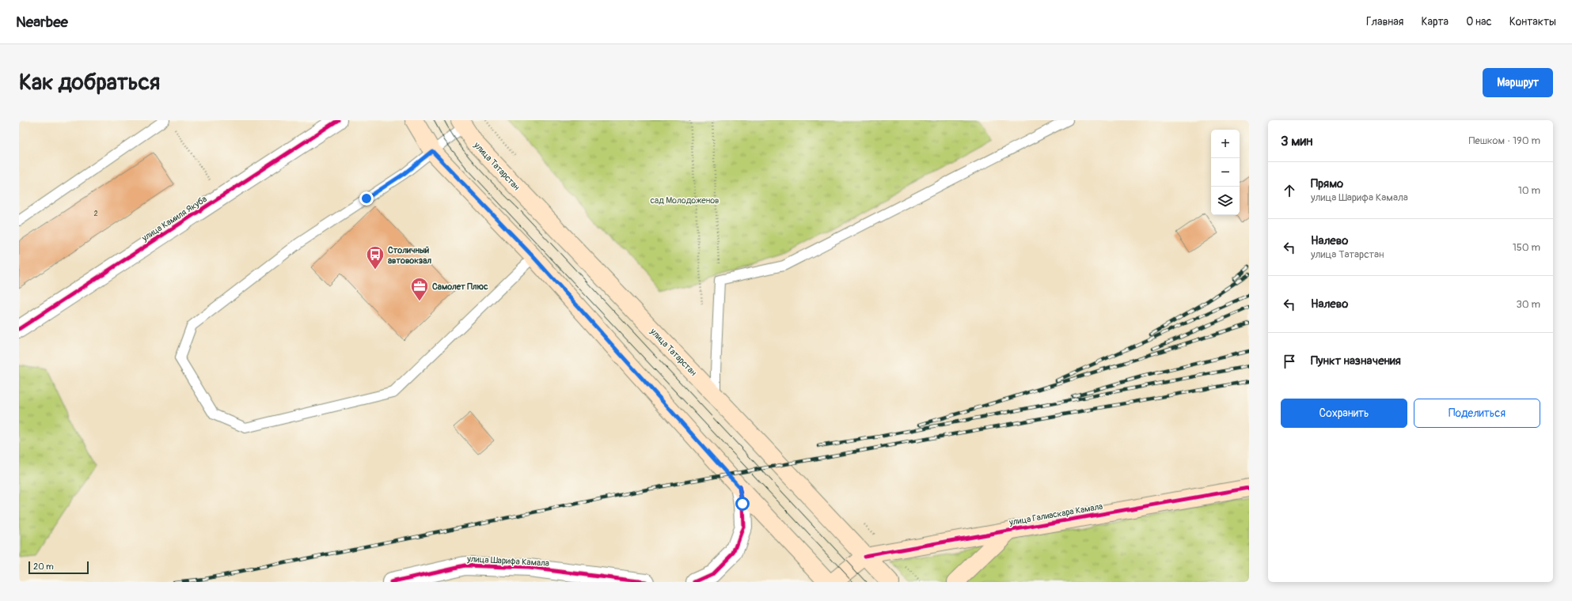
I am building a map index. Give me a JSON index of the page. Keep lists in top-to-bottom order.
{
  "streets": {
    "main road": ["улица Татарстан", "улица Галиаскара Камала"],
    "street": ["улица Камиля Якуба", "улица Шарифа Камала"]
  },
  "crossings": [
    ["улица Татарстан", "улица Галиаскара Камала"]
  ],
  "parks": ["сад Молодоженов"],
  "places": {
    "bus stop": ["Столичный автовокзал"],
    "office": ["Самолет Плюс"]
  },
  "house_numbers": ["2"],
  "scale_bar": "20 m",
  "page": {
    "header": "Nearbee",
    "nav": [
      "Главная",
      "Карта",
      "О нас",
      "Контакты"
    ],
    "buttons": [
      "Маршрут",
      ["Сохранить", "Поделиться"]
    ],
    "title": "Как добраться",
    "heading": ["3 мин", "Пешком · 190 m"],
    "map_buttons": ["+", "−"],
    "list": [
      ["Прямо", "улица Шарифа Камала", "10 m"],
      ["Налево", "улица Татарстан", "150 m"],
      ["Налево", "30 m"],
      "Пункт назначения"
    ],
    "scale": "20 m"
  }
}
